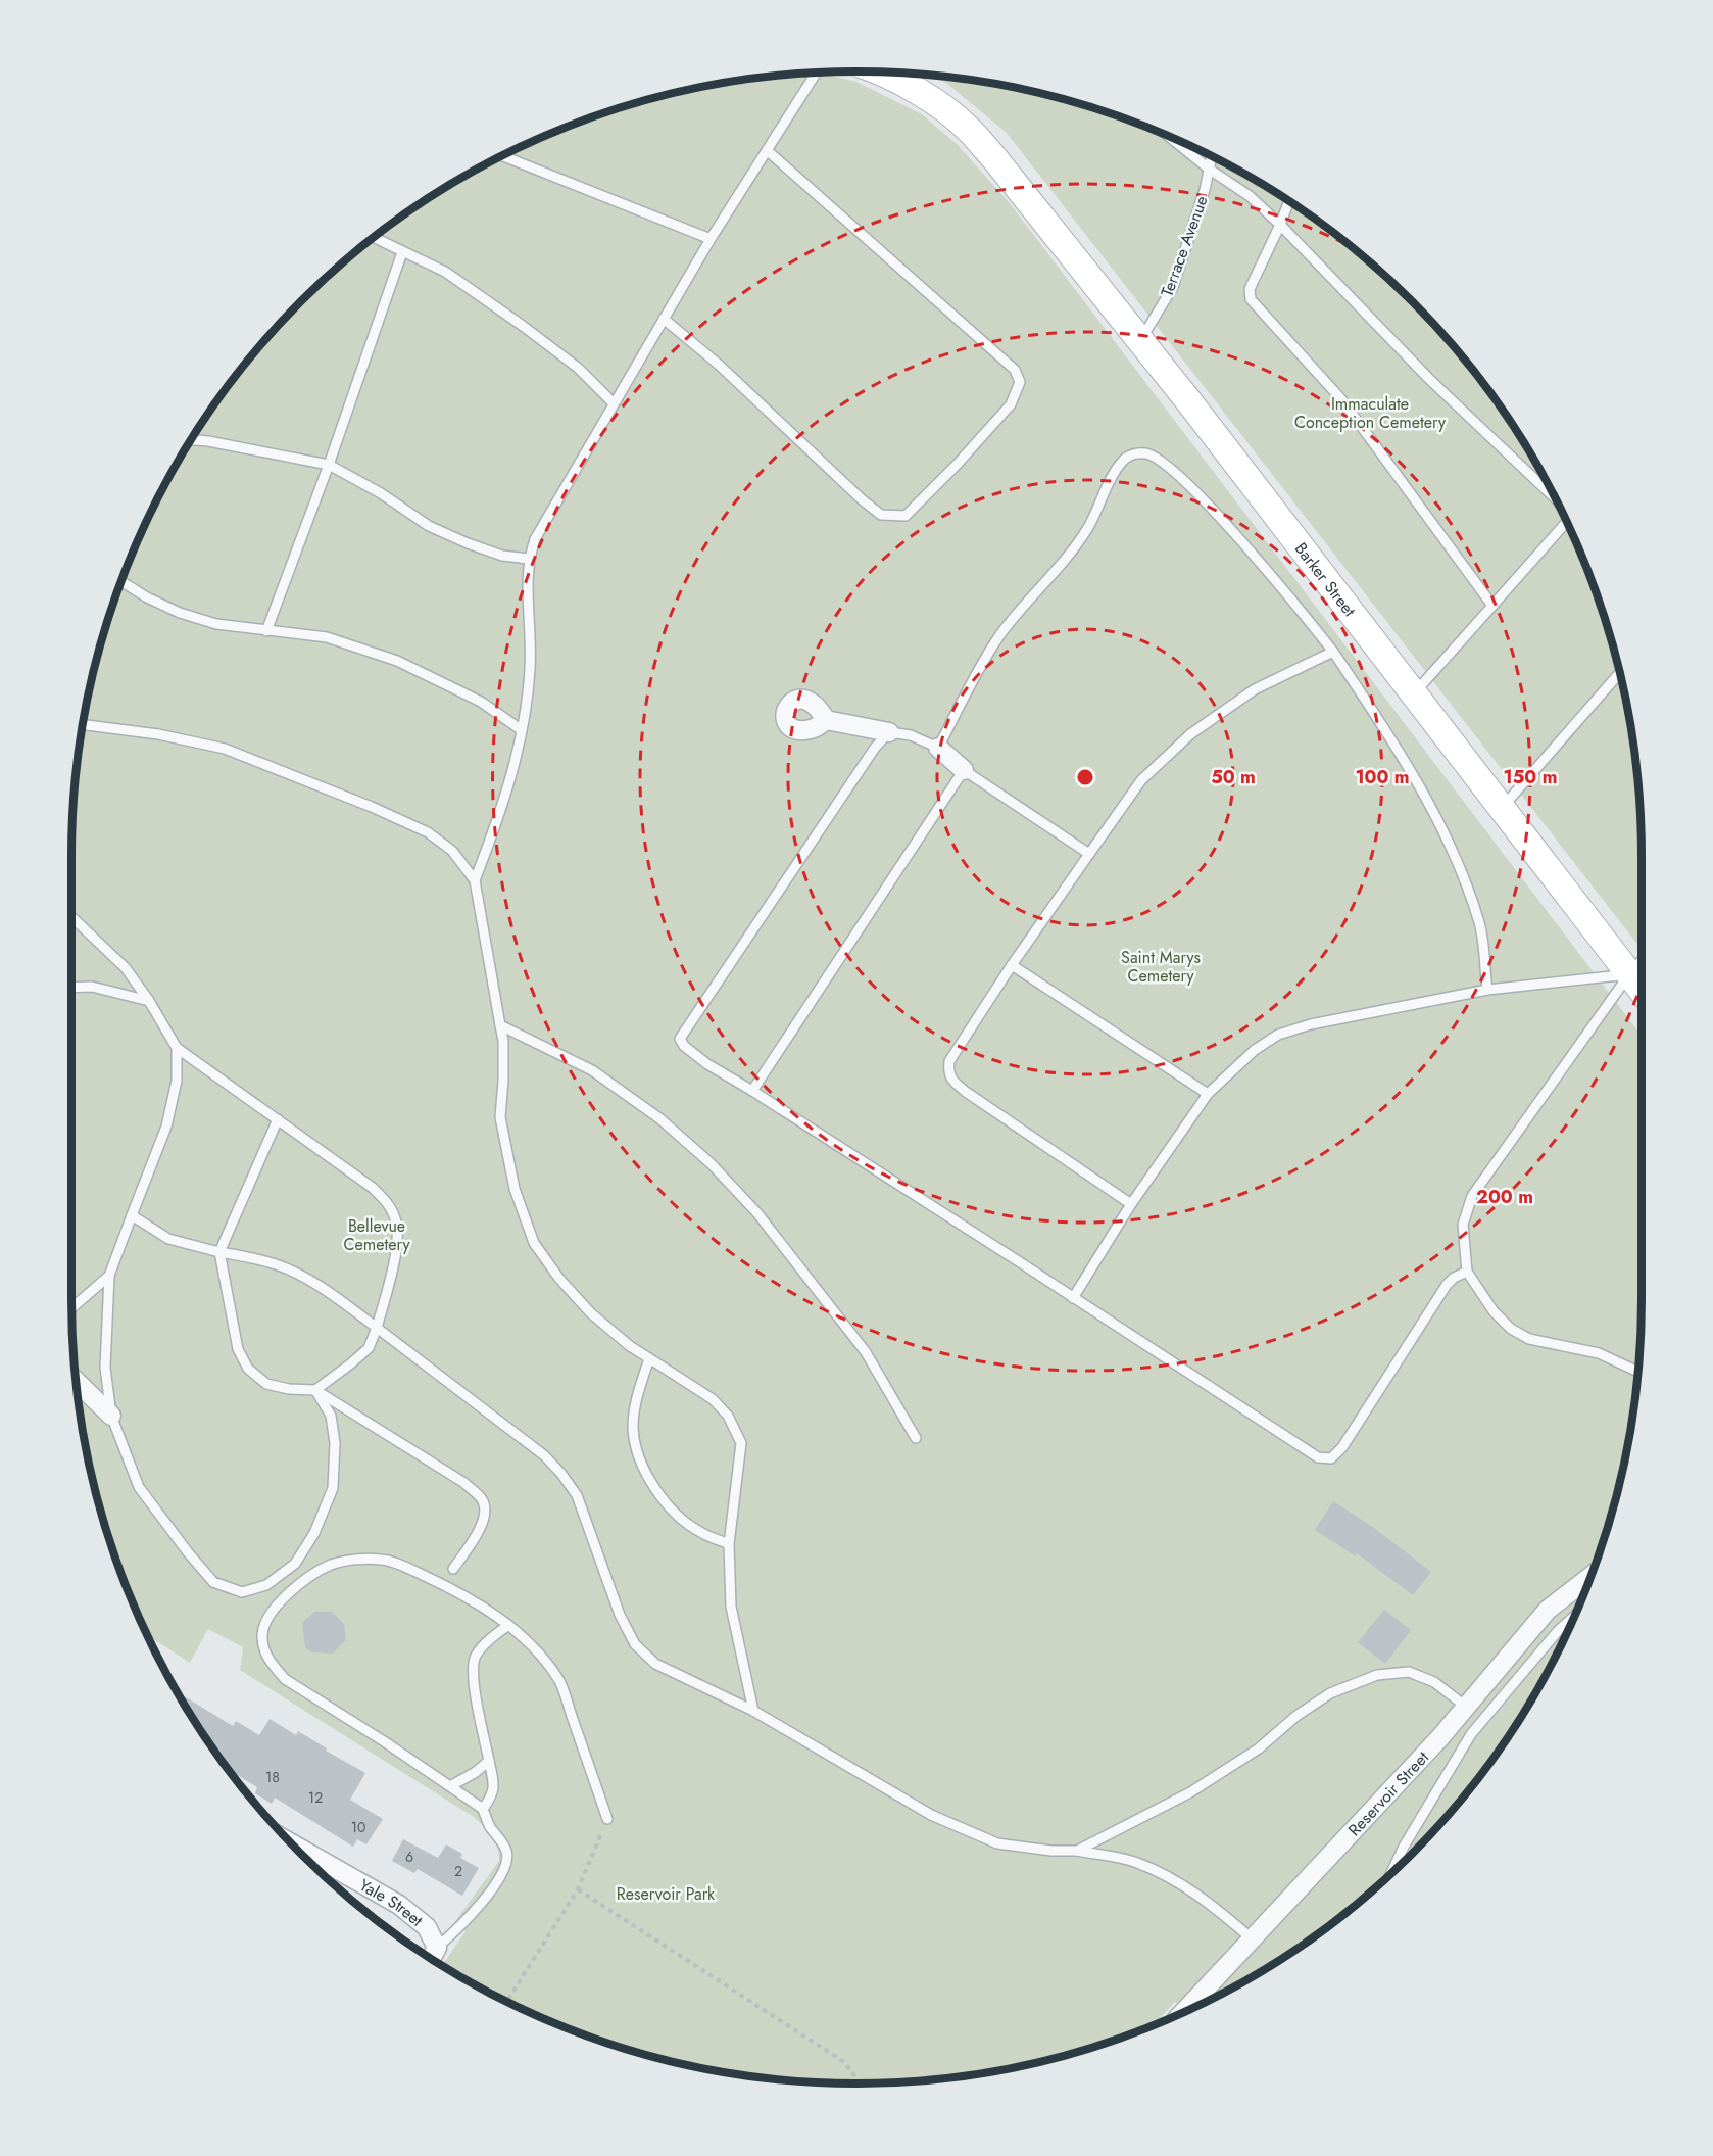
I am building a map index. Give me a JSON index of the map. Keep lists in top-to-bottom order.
{
  "streets": {
    "main road": ["Barker Street"],
    "street": ["Reservoir Street", "Yale Street"],
    "lane": ["Terrace Avenue"]
  },
  "crossings": [
    ["Terrace Avenue", "Barker Street"]
  ],
  "parks": [
    "Immaculate Conception Cemetery",
    "Saint Marys Cemetery",
    "Bellevue Cemetery",
    "Reservoir Park"
  ],
  "house_numbers": [
    "18",
    "12",
    "10",
    "6",
    "2"
  ],
  "rings": [
    "50 m",
    "100 m",
    "150 m",
    "200 m"
  ]
}
